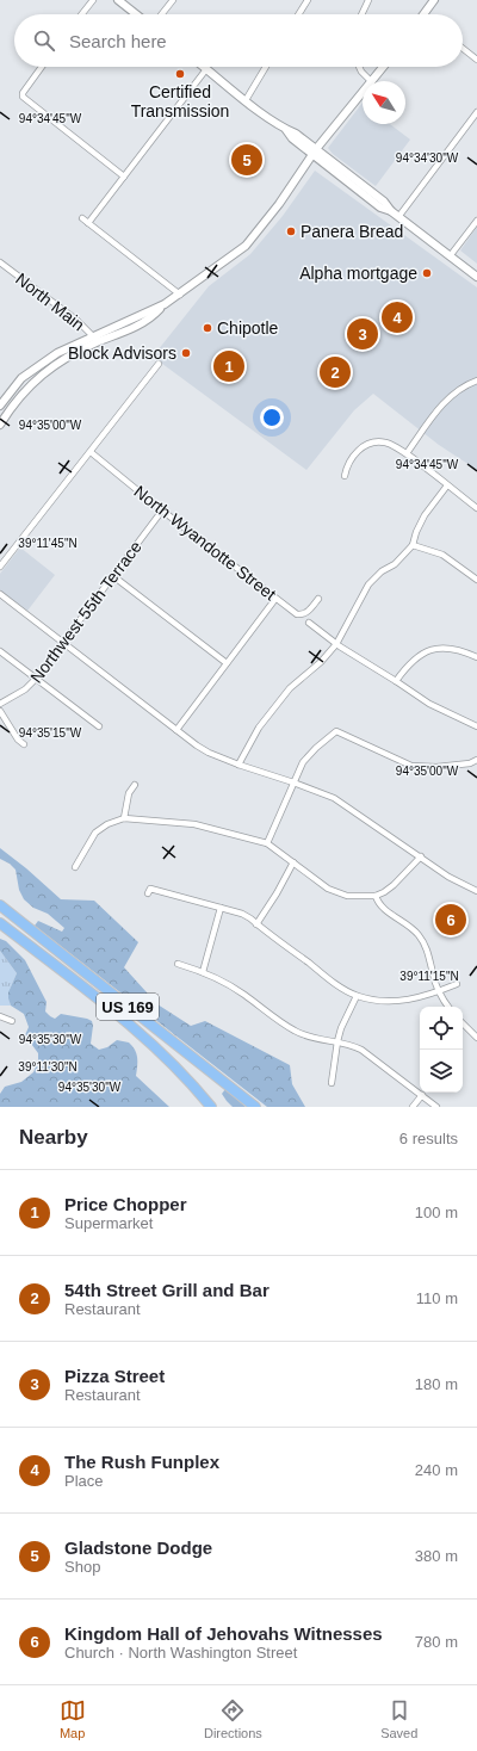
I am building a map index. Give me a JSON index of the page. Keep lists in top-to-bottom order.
{
  "streets": {
    "highway": ["US 169"],
    "street": ["North Main", "North Wyandotte Street", "Northwest 55th Terrace"]
  },
  "crossings": [
    ["North Wyandotte Street", "Northwest 55th Terrace"]
  ],
  "places": [
    "Certified Transmission",
    "Panera Bread",
    "Alpha mortgage",
    "Chipotle",
    "Block Advisors"
  ],
  "north": "top left",
  "page": {
    "search": "Search here",
    "pins": [
      "5",
      "4",
      "3",
      "1",
      "2",
      "6"
    ],
    "heading": ["Nearby", "6 results"],
    "list": [
      {
        "mark": "1",
        "name": "Price Chopper",
        "note": "Supermarket",
        "value": "100 m"
      },
      {
        "mark": "2",
        "name": "54th Street Grill and Bar",
        "note": "Restaurant",
        "value": "110 m"
      },
      {
        "mark": "3",
        "name": "Pizza Street",
        "note": "Restaurant",
        "value": "180 m"
      },
      {
        "mark": "4",
        "name": "The Rush Funplex",
        "note": "Place",
        "value": "240 m"
      },
      {
        "mark": "5",
        "name": "Gladstone Dodge",
        "note": "Shop",
        "value": "380 m"
      },
      {
        "mark": "6",
        "name": "Kingdom Hall of Jehovahs Witnesses",
        "note": "Church · North Washington Street",
        "value": "780 m"
      }
    ],
    "nav": ["Map", "Directions", "Saved"]
  },
  "coordinates": [
    "94°34'45\"W",
    "94°34'30\"W",
    "94°35'00\"W",
    "39°11'45\"N",
    "94°35'15\"W",
    "39°11'15\"N",
    "94°35'30\"W",
    "39°11'30\"N"
  ]
}
